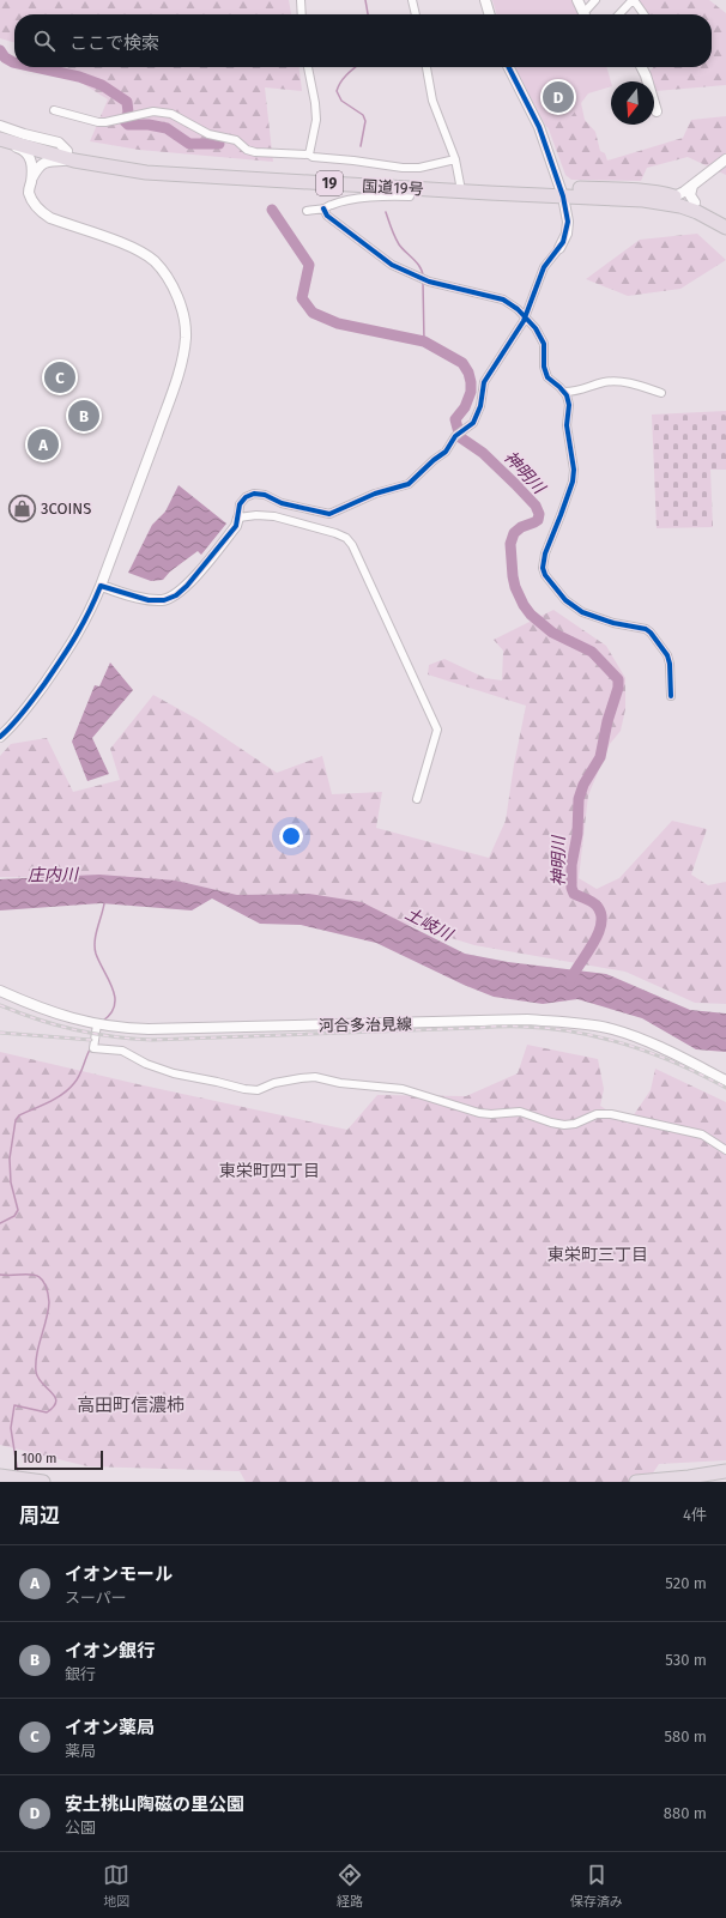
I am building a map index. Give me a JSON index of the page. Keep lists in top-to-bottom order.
{
  "streets": {
    "highway": ["19", "国道19号"],
    "street": ["河合多治見線"]
  },
  "districts": ["東栄町四丁目", "東栄町三丁目", "高田町信濃柿"],
  "water": ["神明川", "庄内川", "土岐川"],
  "places": {
    "shop": ["3COINS"]
  },
  "scale_bar": "100 m",
  "north": "bottom",
  "page": {
    "search": "ここで検索",
    "pins": [
      "D",
      "C",
      "B",
      "A"
    ],
    "scale": "100 m",
    "heading": ["周辺", "4件"],
    "list": [
      {
        "mark": "A",
        "name": "イオンモール",
        "note": "スーパー",
        "value": "520 m"
      },
      {
        "mark": "B",
        "name": "イオン銀行",
        "note": "銀行",
        "value": "530 m"
      },
      {
        "mark": "C",
        "name": "イオン薬局",
        "note": "薬局",
        "value": "580 m"
      },
      {
        "mark": "D",
        "name": "安土桃山陶磁の里公園",
        "note": "公園",
        "value": "880 m"
      }
    ],
    "nav": ["地図", "経路", "保存済み"]
  }
}
